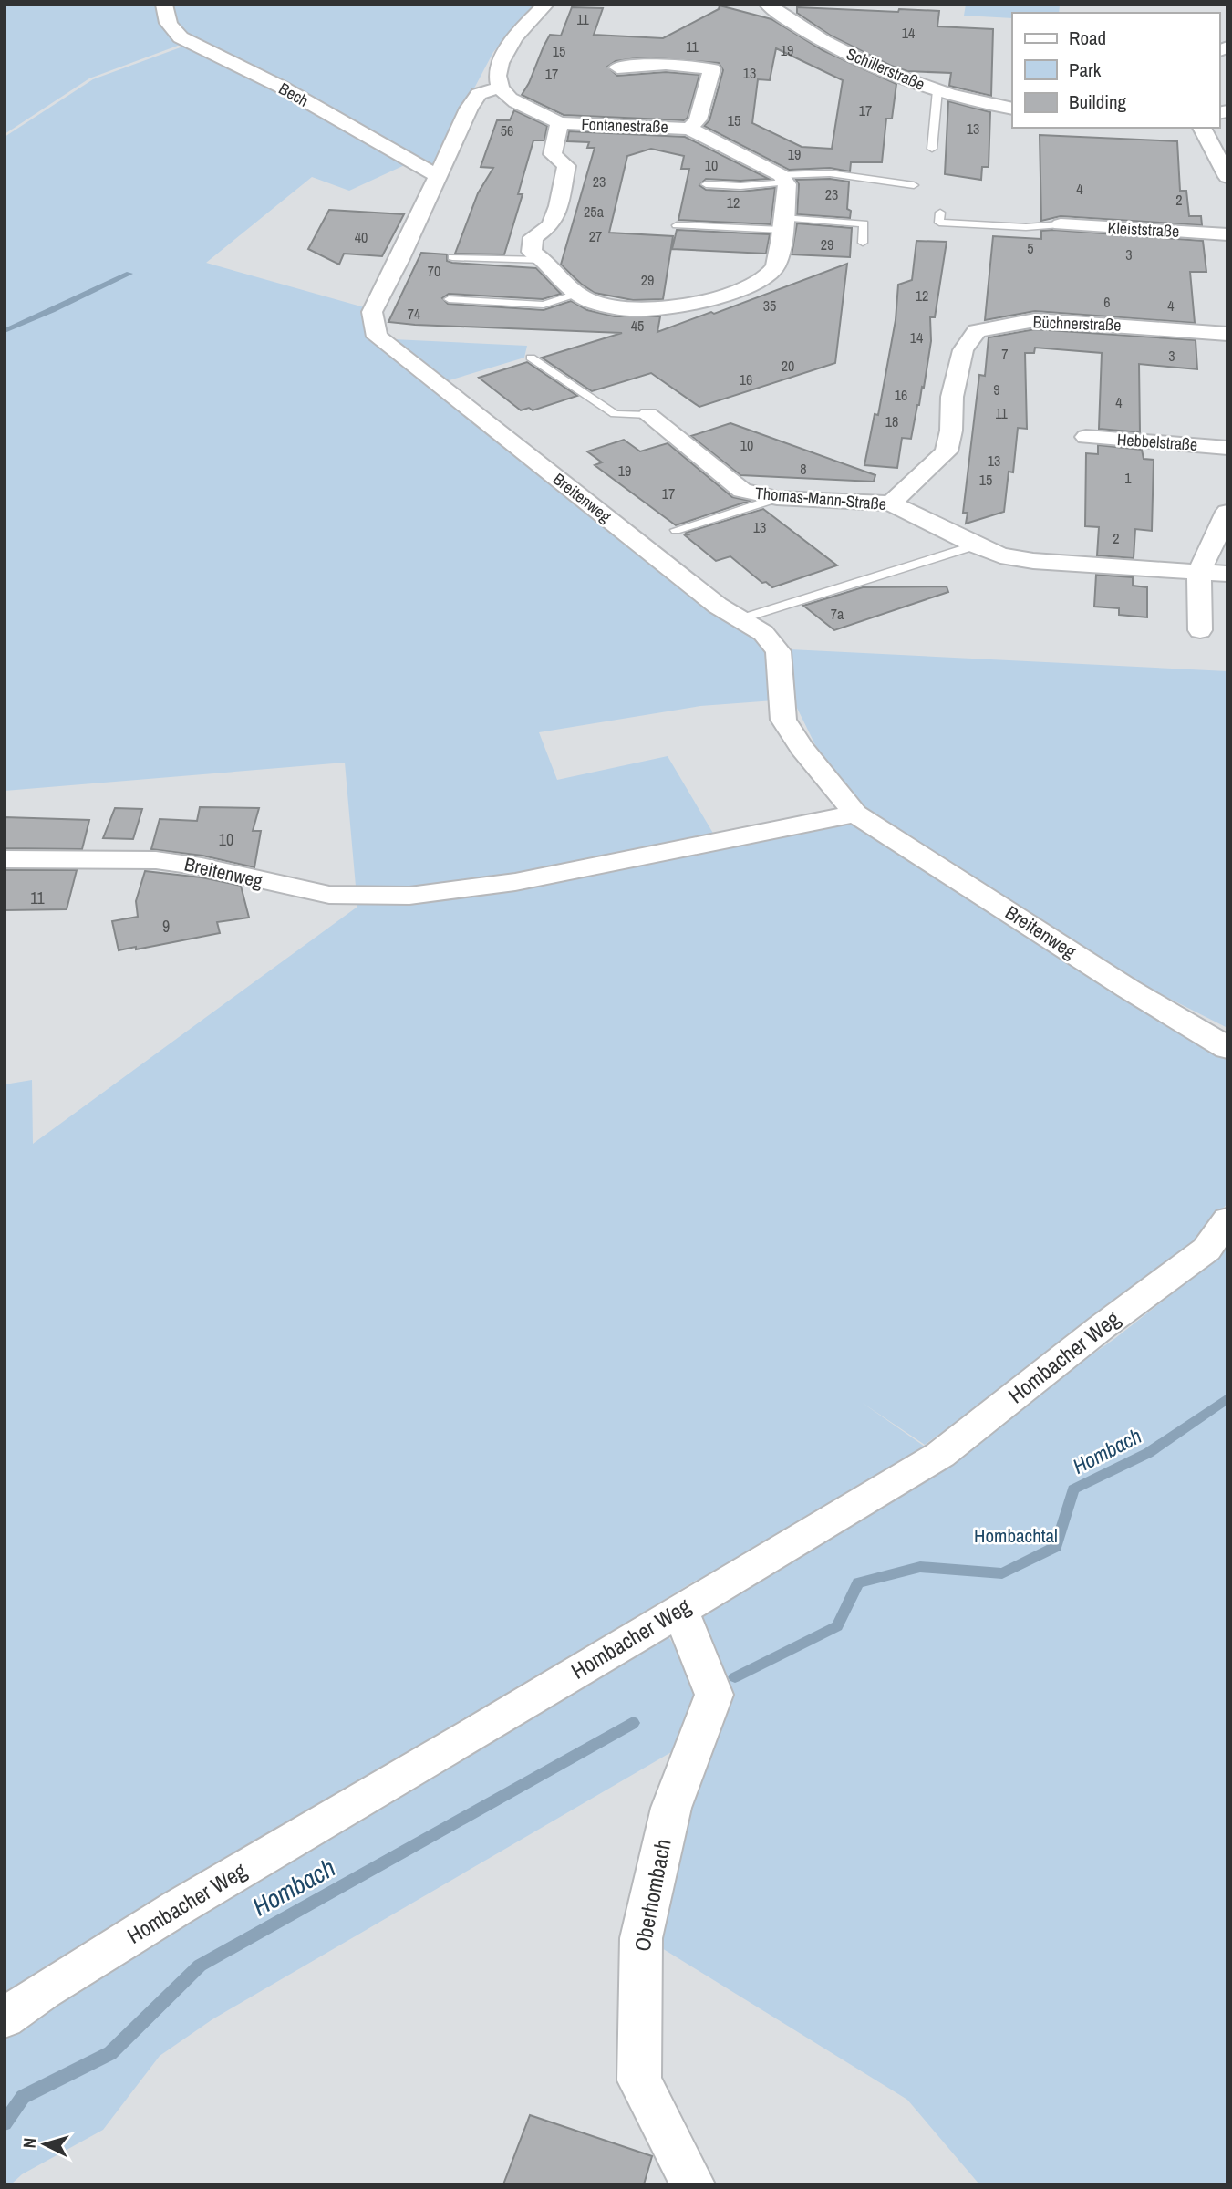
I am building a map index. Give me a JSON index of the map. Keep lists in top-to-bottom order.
{
  "streets": {
    "street": [
      "Schillerstraße",
      "Bech",
      "Fontanestraße",
      "Kleiststraße",
      "Büchnerstraße",
      "Hebbelstraße",
      "Breitenweg",
      "Thomas-Mann-Straße",
      "Hombacher Weg",
      "Oberhombach"
    ]
  },
  "crossings": [
    ["Bech", "Breitenweg"],
    ["Büchnerstraße", "Thomas-Mann-Straße"],
    ["Hombacher Weg", "Oberhombach"]
  ],
  "water": ["Hombach"],
  "parks": ["Hombachtal"],
  "house_numbers": [
    "11",
    "14",
    "11",
    "19",
    "15",
    "13",
    "17",
    "17",
    "15",
    "13",
    "56",
    "19",
    "10",
    "23",
    "4",
    "23",
    "2",
    "12",
    "25a",
    "27",
    "40",
    "29",
    "5",
    "3",
    "70",
    "29",
    "12",
    "6",
    "35",
    "4",
    "74",
    "45",
    "14",
    "7",
    "3",
    "20",
    "16",
    "9",
    "16",
    "4",
    "11",
    "18",
    "10",
    "13",
    "8",
    "19",
    "1",
    "15",
    "17",
    "13",
    "2",
    "7a",
    "10",
    "11",
    "9"
  ],
  "legend": ["Road", "Park", "Building"],
  "north": "left"
}
